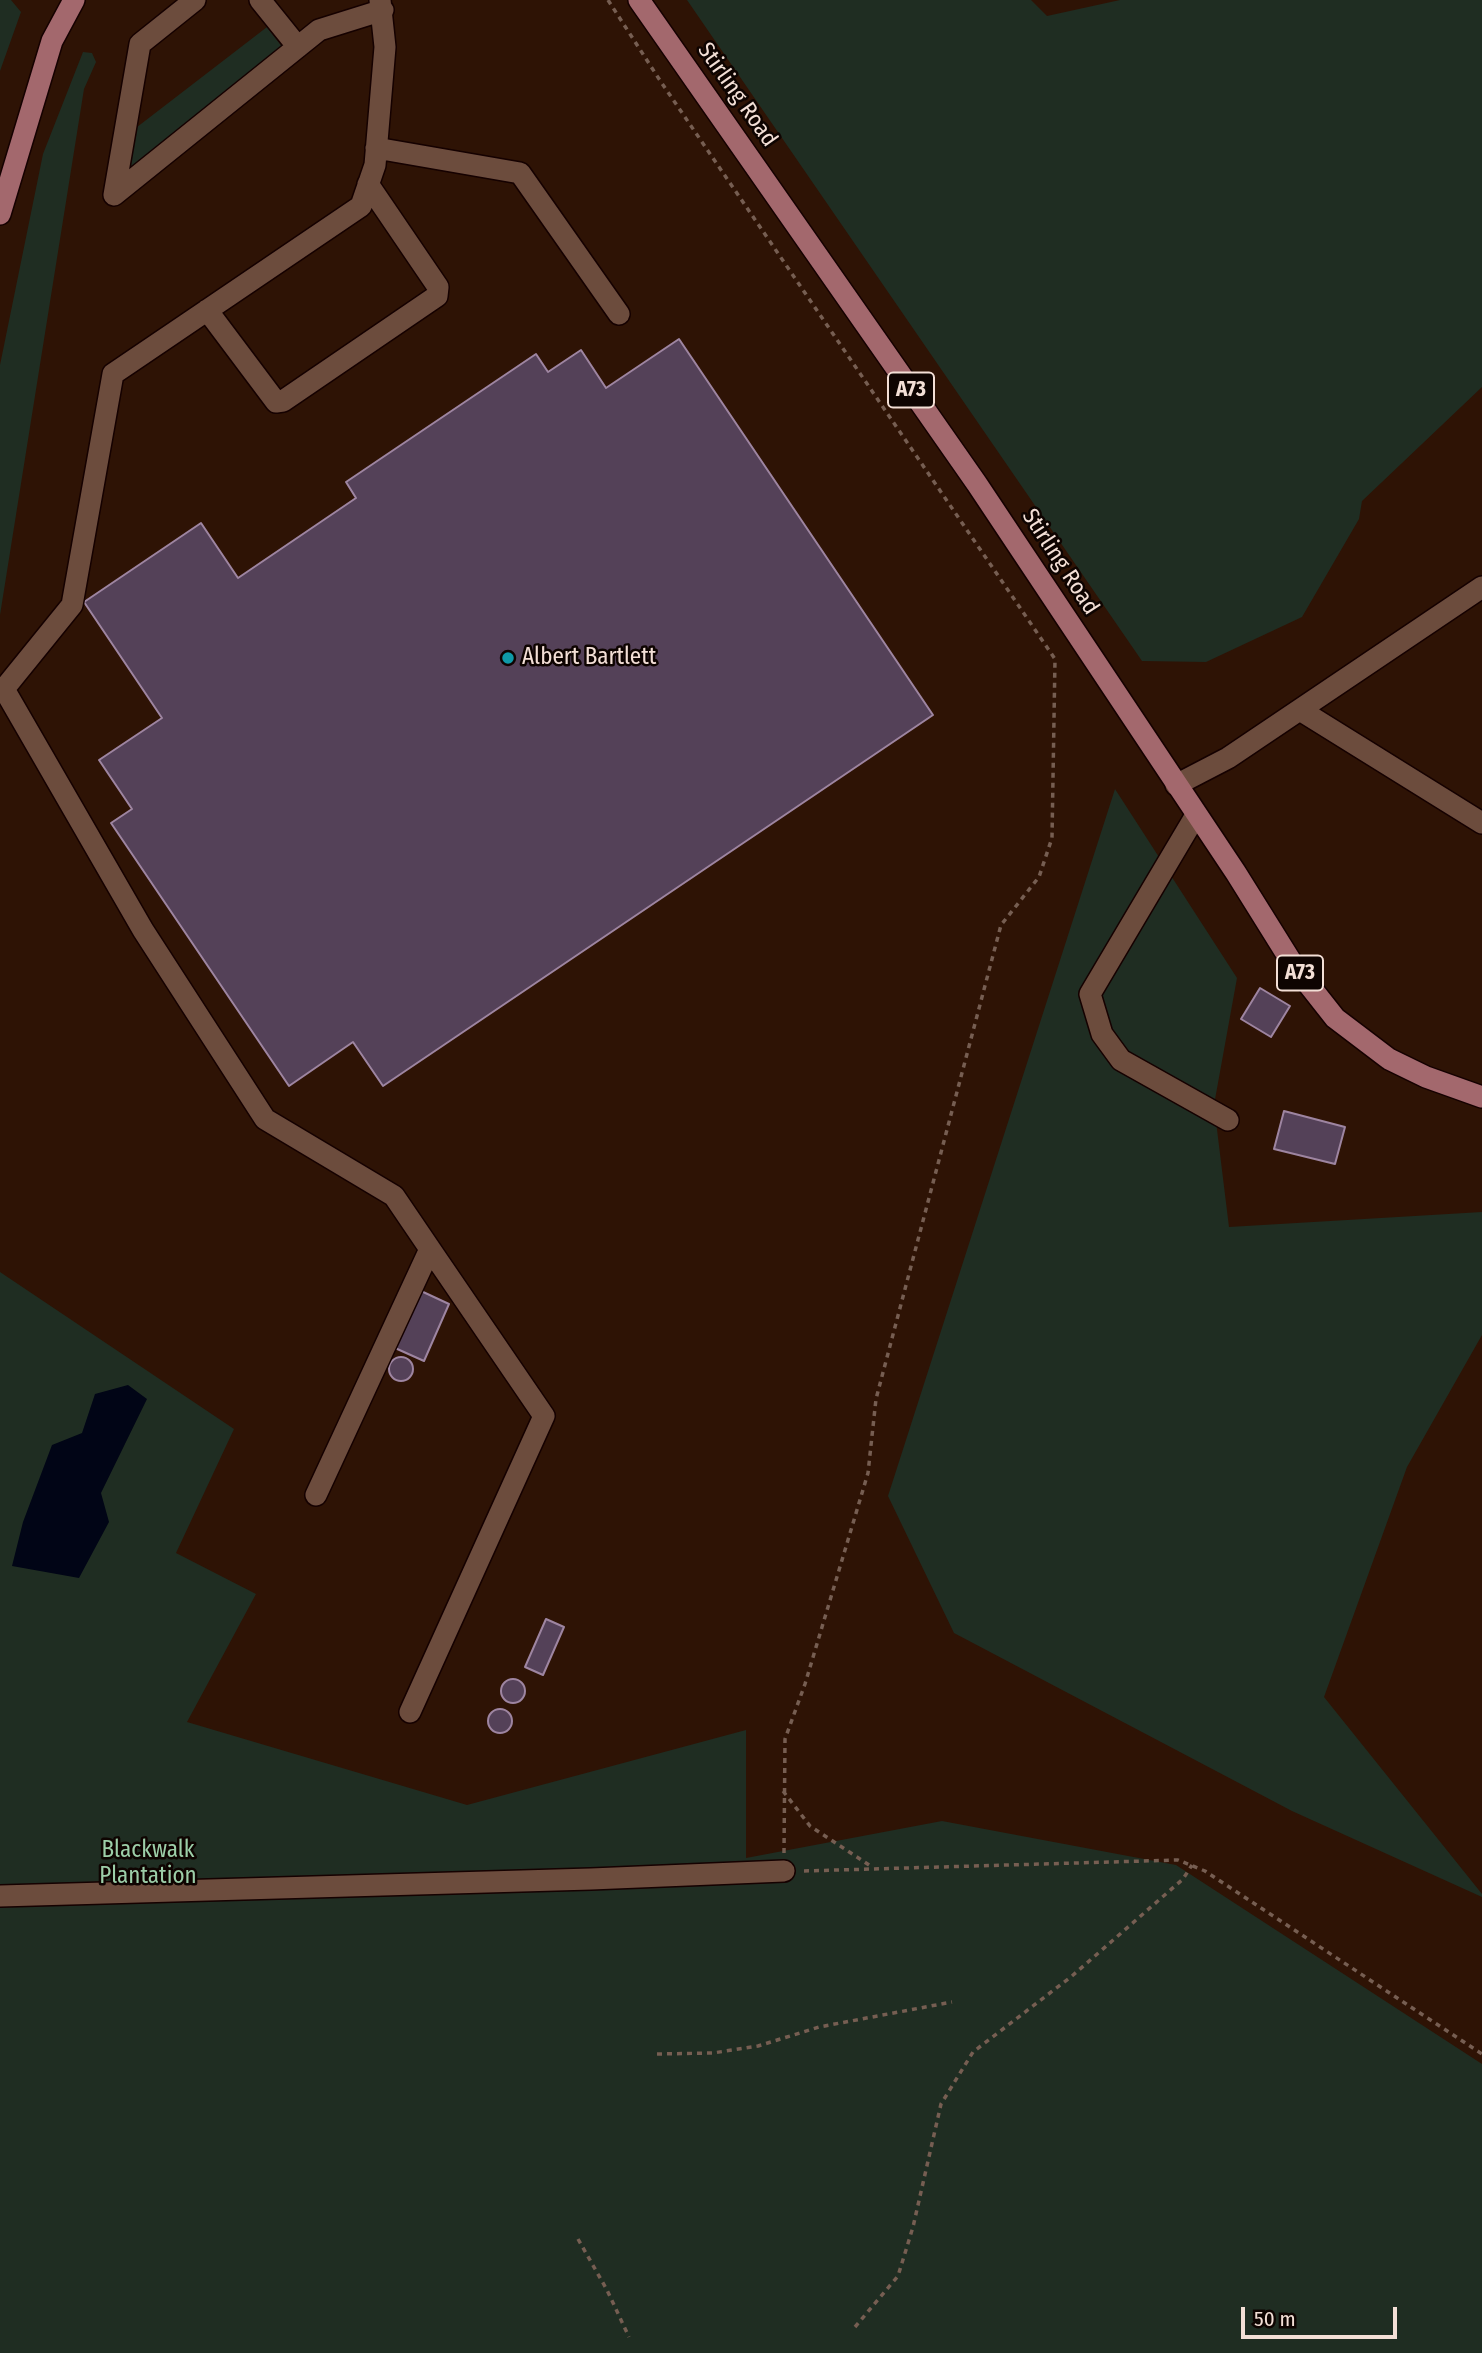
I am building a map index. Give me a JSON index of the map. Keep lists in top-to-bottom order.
{
  "streets": {
    "main road": ["Stirling Road", "A73"]
  },
  "parks": ["Blackwalk Plantation"],
  "places": ["Albert Bartlett"],
  "scale_bar": "50 m"
}
